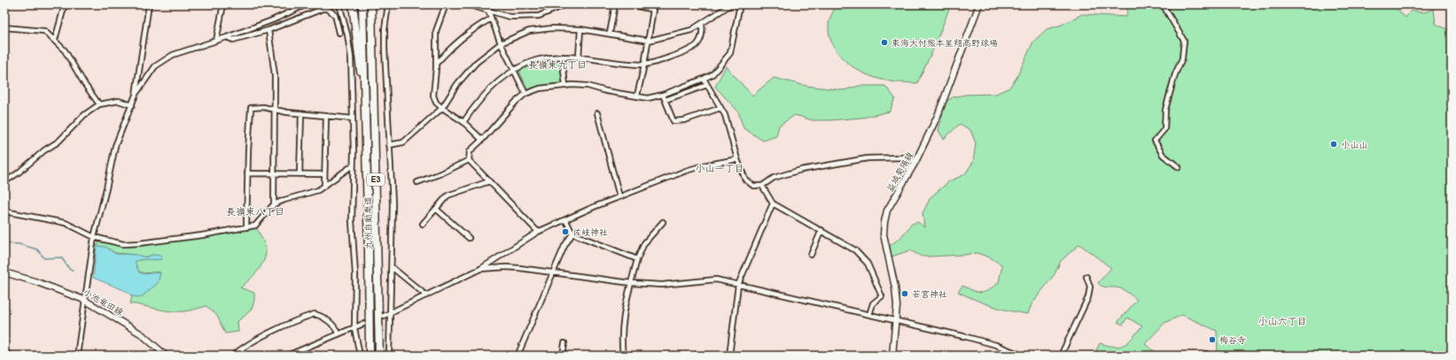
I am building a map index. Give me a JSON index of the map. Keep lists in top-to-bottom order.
{
  "streets": {
    "highway": ["E3", "九州自動車道"],
    "main road": ["益城菊陽線", "小池竜田線"]
  },
  "districts": [
    "長嶺東九丁目",
    "小山一丁目",
    "長嶺東八丁目",
    "小山六丁目"
  ],
  "places": [
    "東海大付熊本星翔高野球場",
    "小山山",
    "佐岐神社",
    "若宮神社",
    "梅谷寺"
  ]
}
